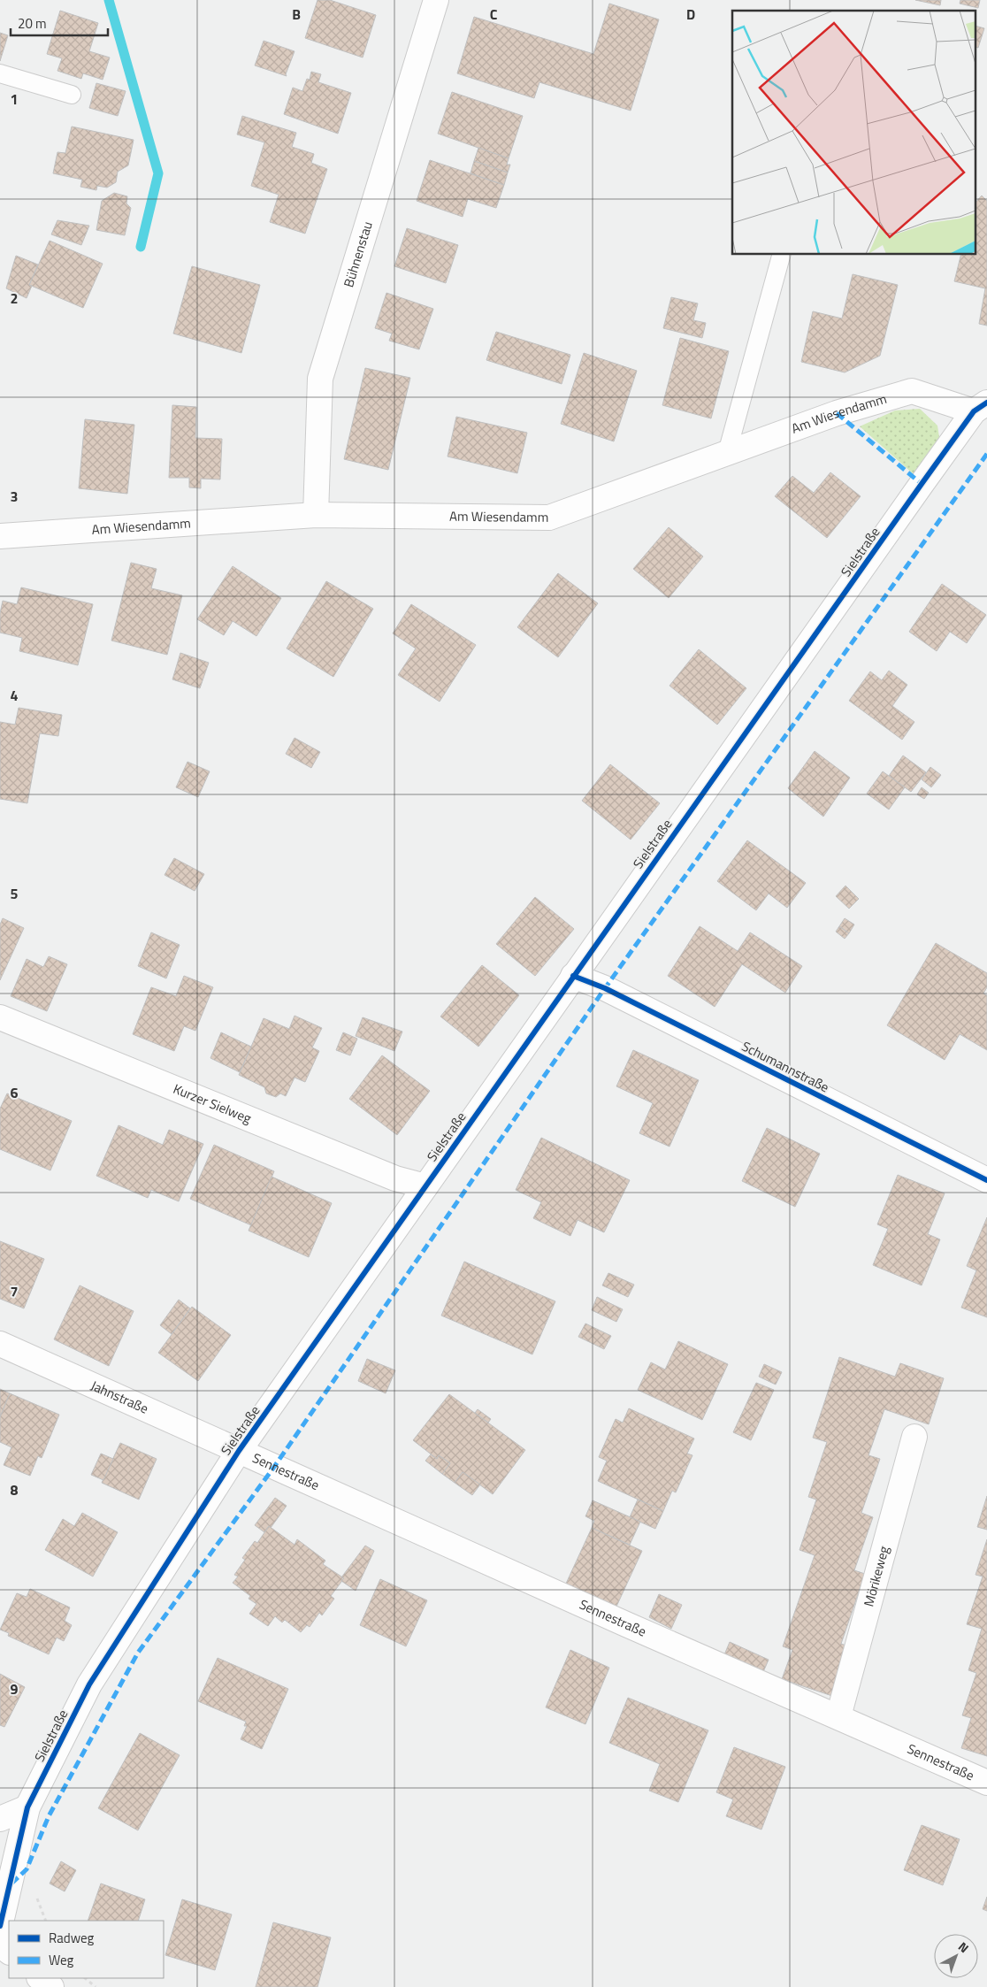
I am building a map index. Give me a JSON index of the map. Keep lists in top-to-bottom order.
{
  "streets": {
    "street": [
      "Bühnenstau",
      "Am Wiesendamm",
      "Sielstraße",
      "Schumannstraße",
      "Kurzer Sielweg",
      "Jahnstraße",
      "Sennestraße",
      "Mörikeweg"
    ]
  },
  "crossings": [
    ["Bühnenstau", "Am Wiesendamm"],
    ["Am Wiesendamm", "Sielstraße"],
    ["Sielstraße", "Schumannstraße"],
    ["Sielstraße", "Kurzer Sielweg"],
    ["Sielstraße", "Jahnstraße"],
    ["Sielstraße", "Sennestraße"],
    ["Jahnstraße", "Sennestraße"],
    ["Sennestraße", "Mörikeweg"]
  ],
  "legend": ["Radweg", "Weg"],
  "scale_bar": "20 m",
  "north": "top right",
  "grid": {
    "columns": ["B", "C", "D"],
    "rows": [
      "1",
      "2",
      "3",
      "4",
      "5",
      "6",
      "7",
      "8",
      "9"
    ]
  }
}
